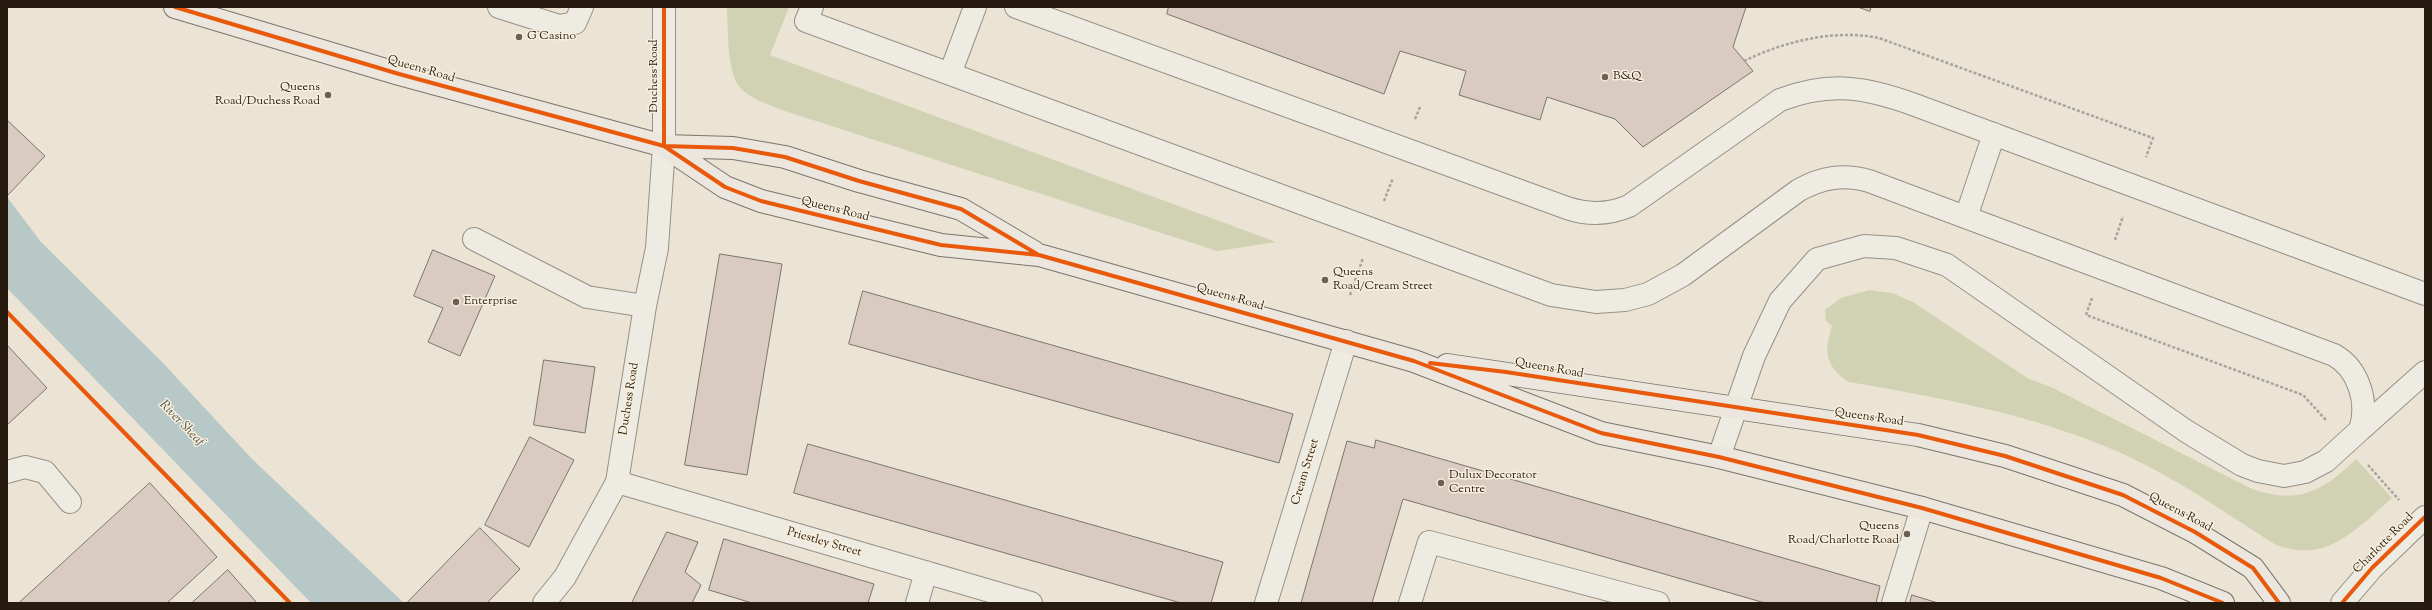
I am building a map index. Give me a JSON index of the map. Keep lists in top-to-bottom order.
{
  "streets": {
    "highway": ["Queens Road"],
    "street": [
      "Duchess Road",
      "Cream Street",
      "Priestley Street",
      "Charlotte Road"
    ]
  },
  "crossings": [
    ["Queens Road", "Duchess Road"],
    ["Queens Road", "Cream Street"],
    ["Duchess Road", "Priestley Street"]
  ],
  "water": ["River Sheaf"],
  "places": [
    "G Casino",
    "B&Q",
    "Queens Road/Duchess Road",
    "Queens Road/Cream Street",
    "Enterprise",
    "Dulux Decorator Centre",
    "Queens Road/Charlotte Road"
  ]
}
